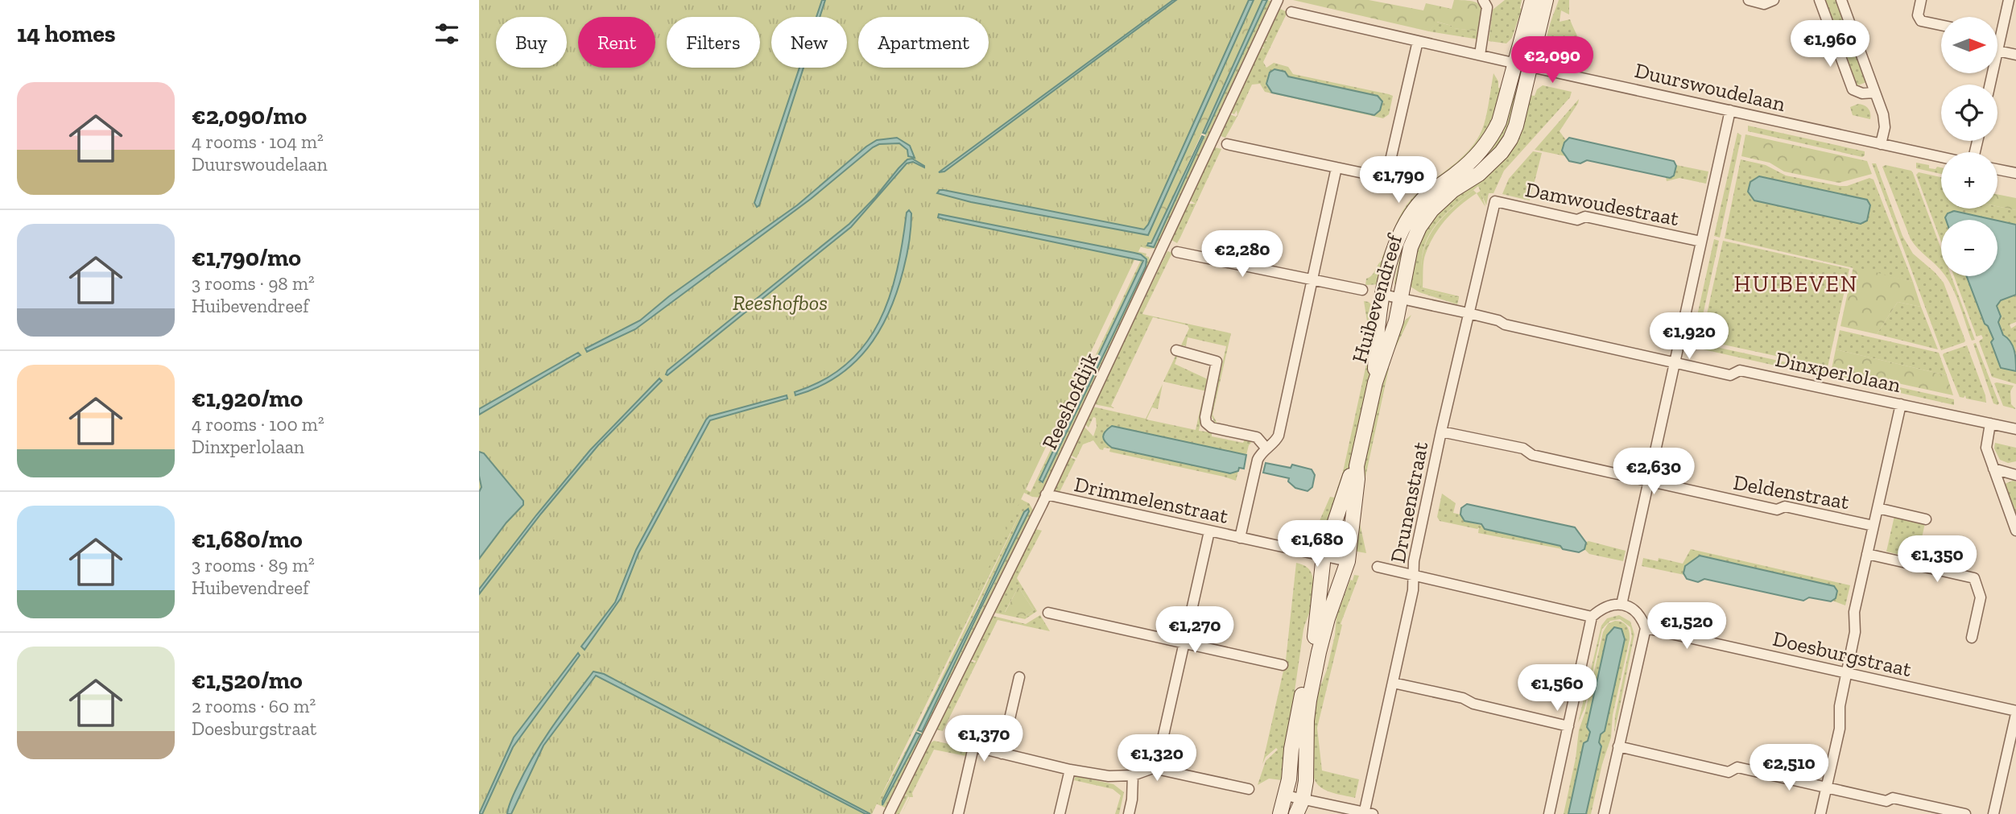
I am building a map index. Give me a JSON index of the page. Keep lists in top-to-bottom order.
{
  "streets": {
    "street": [
      "Duurswoudelaan",
      "Damwoudestraat",
      "Huibevendreef",
      "Dinxperlolaan",
      "Reeshofdijk",
      "Deldenstraat",
      "Drimmelenstraat",
      "Drunenstraat",
      "Doesburgstraat"
    ]
  },
  "crossings": [
    ["Duurswoudelaan", "Huibevendreef"],
    ["Damwoudestraat", "Drunenstraat"],
    ["Huibevendreef", "Dinxperlolaan"],
    ["Huibevendreef", "Drimmelenstraat"],
    ["Dinxperlolaan", "Drunenstraat"],
    ["Reeshofdijk", "Drimmelenstraat"],
    ["Deldenstraat", "Drunenstraat"]
  ],
  "districts": ["HUIBEVEN"],
  "parks": ["Reeshofbos"],
  "north": "right",
  "page": {
    "heading": "14 homes",
    "map_buttons": ["+", "−"],
    "chip": [
      "Buy",
      "Rent",
      "Filters",
      "New",
      "Apartment"
    ],
    "price": [
      "€1,960",
      "€2,090",
      "€1,790",
      "€2,280",
      "€1,920",
      "€2,630",
      "€1,680",
      "€1,350",
      "€1,520",
      "€1,270",
      "€1,560",
      "€1,370",
      "€1,320",
      "€2,510"
    ],
    "list": [
      {
        "name": "€2,090/mo",
        "note": "4 rooms · 104 m² · Duurswoudelaan"
      },
      {
        "name": "€1,790/mo",
        "note": "3 rooms · 98 m² · Huibevendreef"
      },
      {
        "name": "€1,920/mo",
        "note": "4 rooms · 100 m² · Dinxperlolaan"
      },
      {
        "name": "€1,680/mo",
        "note": "3 rooms · 89 m² · Huibevendreef"
      },
      {
        "name": "€1,520/mo",
        "note": "2 rooms · 60 m² · Doesburgstraat"
      }
    ]
  }
}
